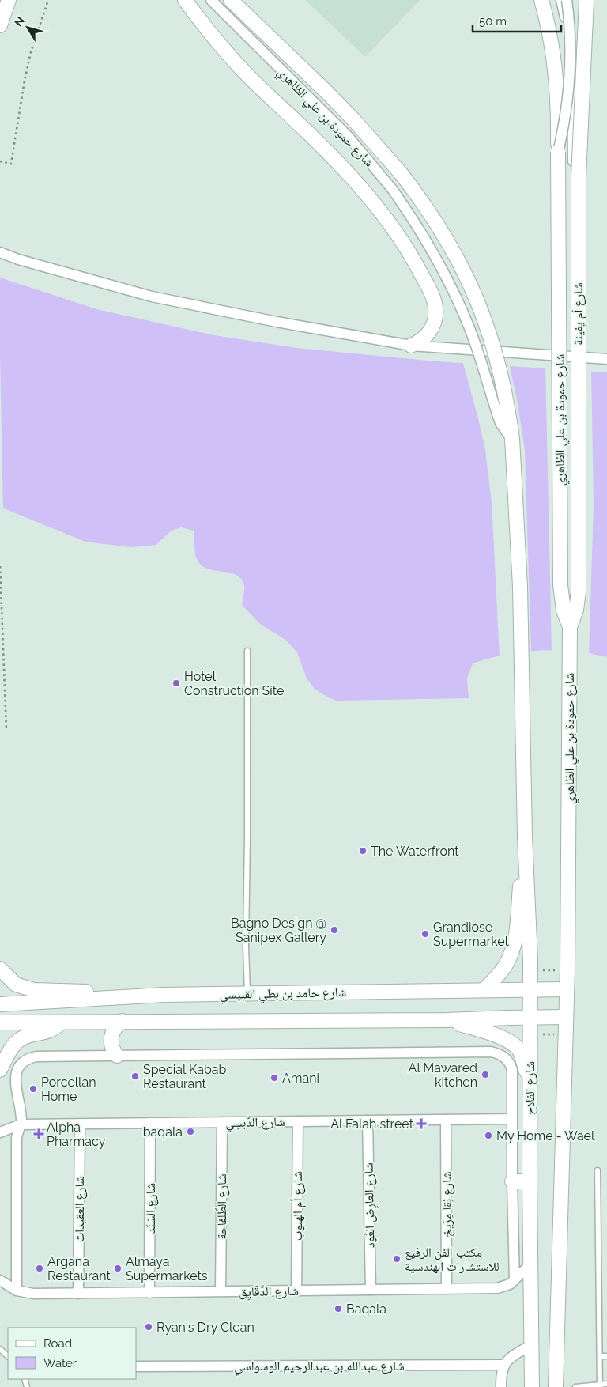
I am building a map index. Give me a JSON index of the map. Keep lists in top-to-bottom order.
{
  "streets": {
    "main road": [
      "شارع حمودة بن علي الظاهري",
      "شارع أم يِفينة",
      "شارع حامد بن بطي القبيسي",
      "شارع الفلاح"
    ],
    "street": [
      "شارع الدِّبسِي",
      "شارع نِقا مِرَيخ",
      "شارع العارِض العُود",
      "شارع أم الهبوب",
      "شارع الطِّلفاحة",
      "شارع السَنَد",
      "شارع العقيدات",
      "شارع الدَّقَايِق",
      "شارع عبدالله بن عبدالرحيم الوسواسي"
    ]
  },
  "crossings": [
    ["شارع حمودة بن علي الظاهري", "شارع أم يِفينة"],
    ["شارع حمودة بن علي الظاهري", "شارع حامد بن بطي القبيسي"],
    ["شارع حمودة بن علي الظاهري", "شارع الفلاح"],
    ["شارع حامد بن بطي القبيسي", "شارع الفلاح"],
    ["شارع الفلاح", "شارع الدَّقَايِق"],
    ["شارع الدِّبسِي", "شارع نِقا مِرَيخ"],
    ["شارع الدِّبسِي", "شارع العارِض العُود"],
    ["شارع الدِّبسِي", "شارع أم الهبوب"],
    ["شارع الدِّبسِي", "شارع الطِّلفاحة"],
    ["شارع الدِّبسِي", "شارع السَنَد"],
    ["شارع الدِّبسِي", "شارع العقيدات"],
    ["شارع نِقا مِرَيخ", "شارع الدَّقَايِق"],
    ["شارع العارِض العُود", "شارع الدَّقَايِق"],
    ["شارع أم الهبوب", "شارع الدَّقَايِق"],
    ["شارع الطِّلفاحة", "شارع الدَّقَايِق"],
    ["شارع السَنَد", "شارع الدَّقَايِق"],
    ["شارع العقيدات", "شارع الدَّقَايِق"]
  ],
  "places": {
    "other": [
      "Hotel Construction Site",
      "The Waterfront",
      "Bagno Design @ Sanipex Gallery",
      "Grandiose Supermarket",
      "Al Mawared kitchen",
      "Special Kabab Restaurant",
      "Amani",
      "Porcellan Home",
      "baqala",
      "My Home - Wael",
      "مكتب الفن الرفيع للاستشارات الهندسية",
      "Argana Restaurant",
      "Almaya Supermarkets",
      "Baqala",
      "Ryan's Dry Clean"
    ],
    "health": ["Al Falah street", "Alpha Pharmacy"]
  },
  "legend": ["Road", "Water"],
  "scale_bar": "50 m",
  "north": "top left"
}
